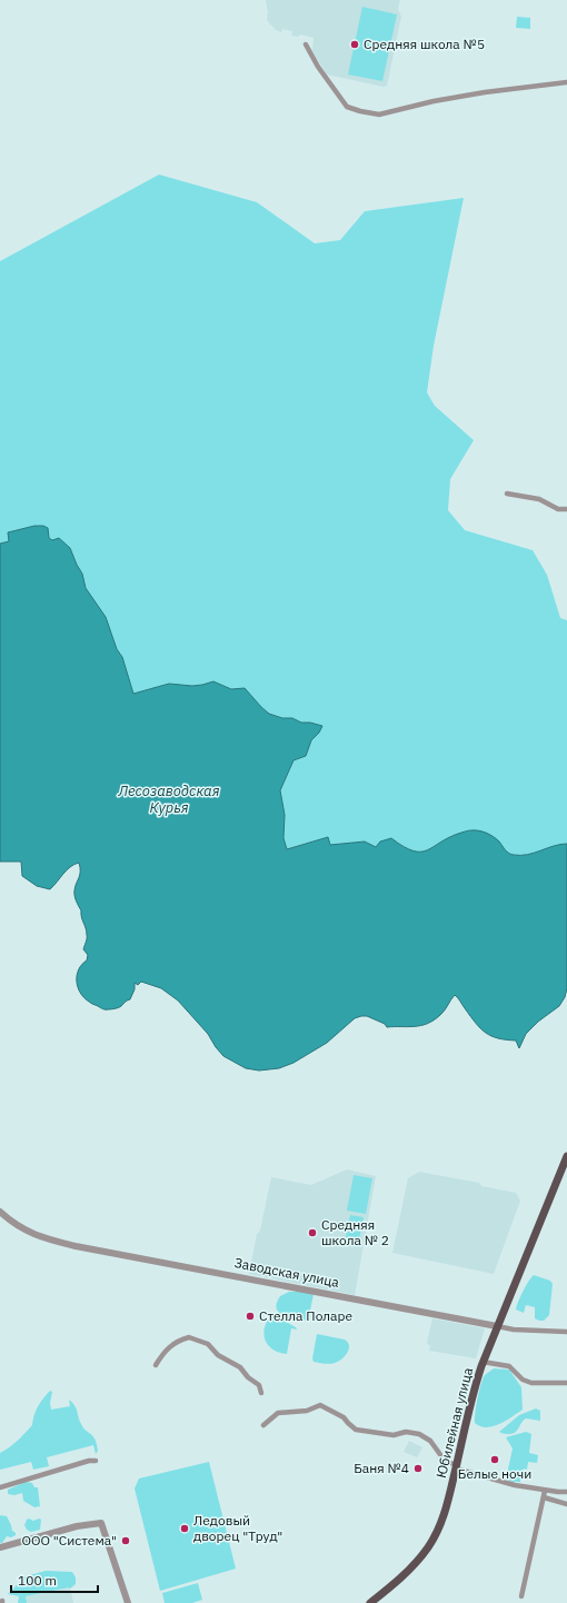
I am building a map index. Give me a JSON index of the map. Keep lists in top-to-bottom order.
{
  "streets": {
    "main road": ["Юбилейная улица"],
    "street": ["Заводская улица"]
  },
  "crossings": [
    ["Заводская улица", "Юбилейная улица"]
  ],
  "water": ["Лесозаводская Курья"],
  "places": [
    "Средняя школа №5",
    "Средняя школа № 2",
    "Стелла Поларе",
    "Белые ночи",
    "Баня №4",
    "Ледовый дворец \"Труд\"",
    "ООО \"Система\""
  ],
  "scale_bar": "100 m"
}
